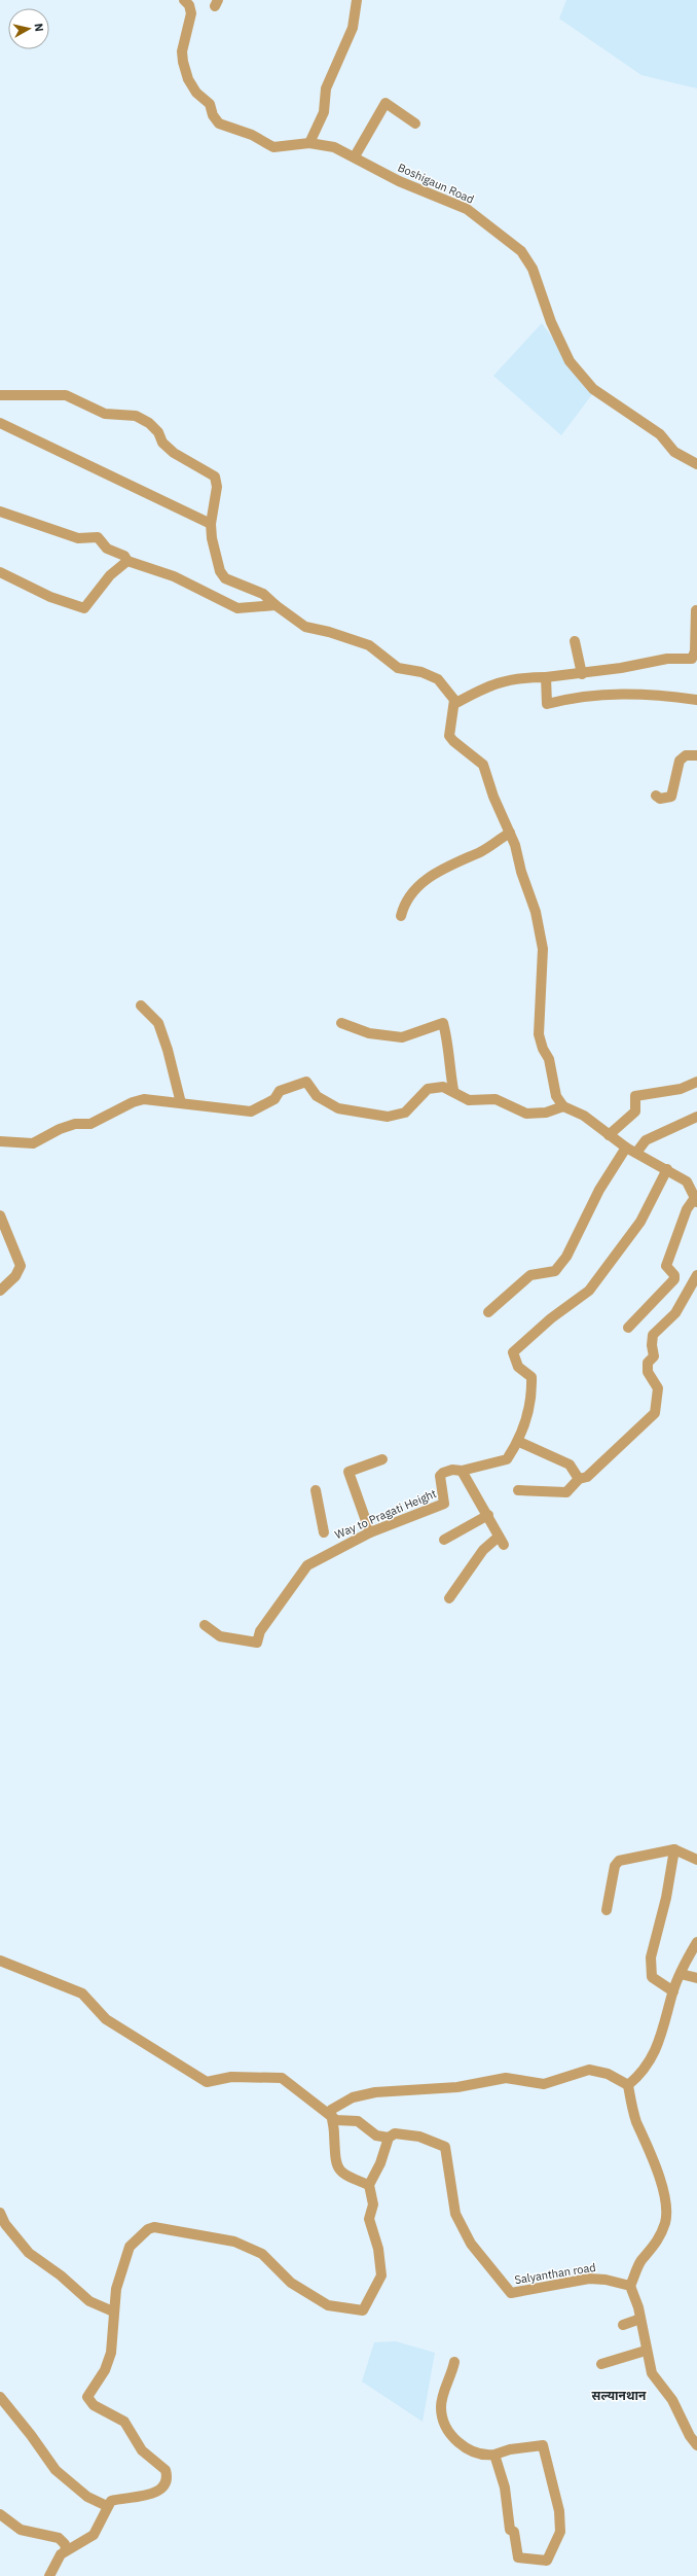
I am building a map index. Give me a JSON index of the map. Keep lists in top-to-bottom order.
{
  "streets": {
    "street": ["Boshigaun Road", "Way to Pragati Height", "Salyanthan road"]
  },
  "districts": ["सल्यानथान"],
  "north": "right"
}
